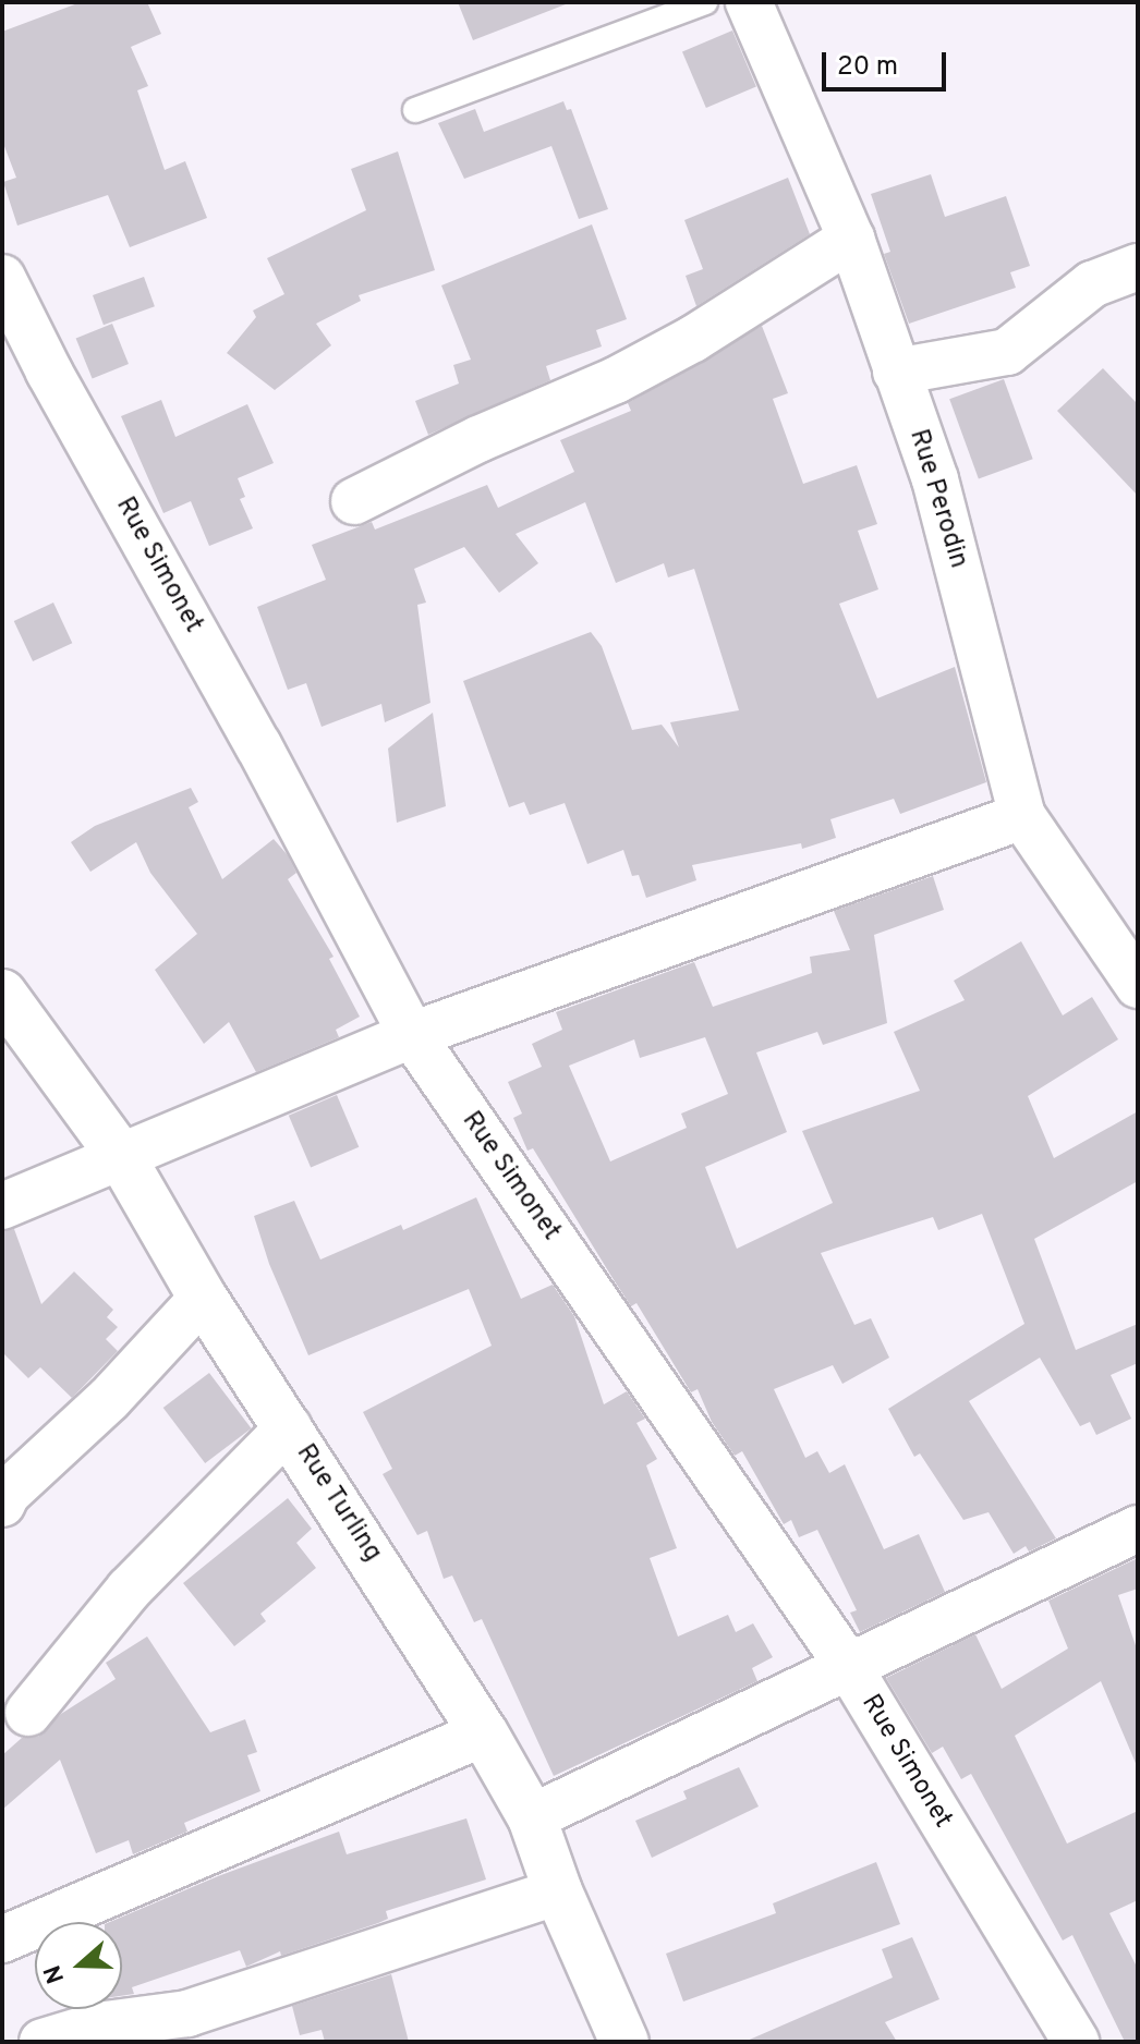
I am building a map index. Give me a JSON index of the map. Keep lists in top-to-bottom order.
{
  "streets": {
    "main road": ["Rue Turling"],
    "street": ["Rue Perodin", "Rue Simonet"]
  },
  "scale_bar": "20 m",
  "north": "left"
}
